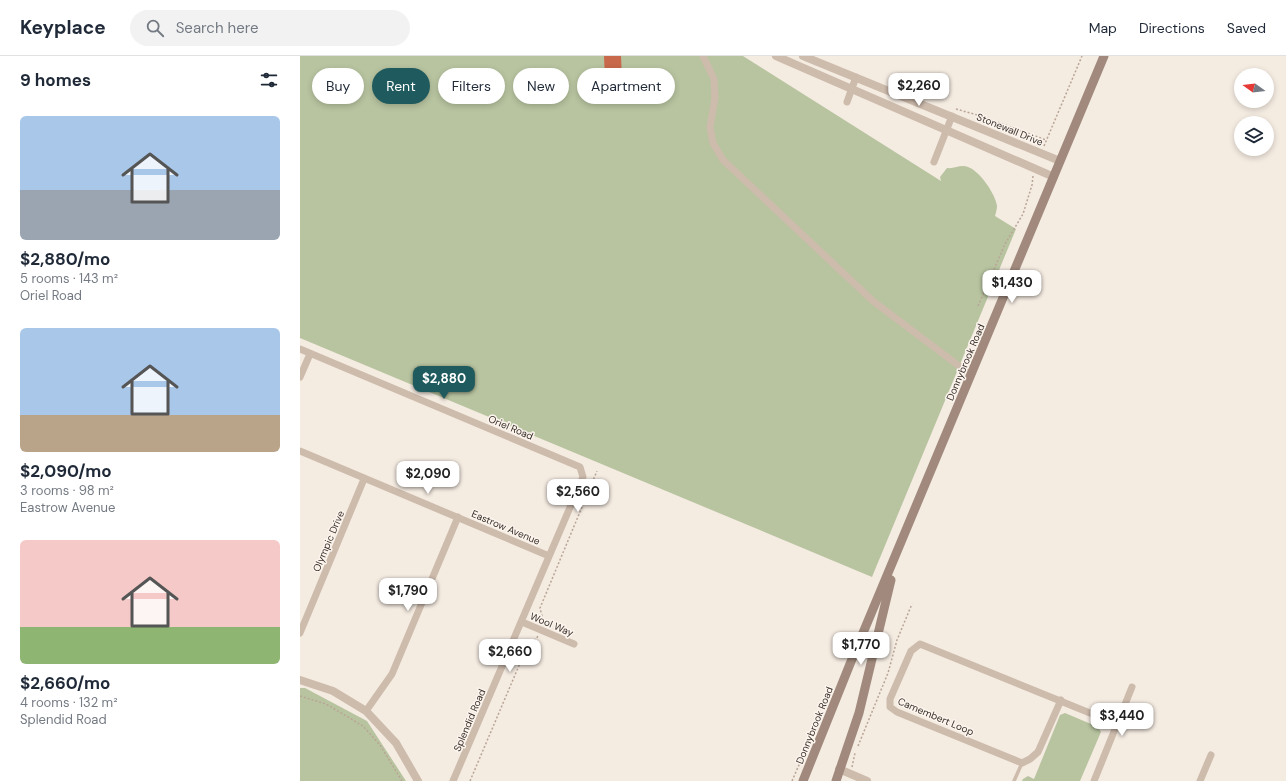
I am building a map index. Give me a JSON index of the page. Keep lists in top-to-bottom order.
{
  "streets": {
    "main road": ["Donnybrook Road"],
    "street": [
      "Stonewall Drive",
      "Oriel Road",
      "Eastrow Avenue",
      "Olympic Drive",
      "Wool Way",
      "Camembert Loop",
      "Splendid Road"
    ]
  },
  "crossings": [
    ["Stonewall Drive", "Donnybrook Road"],
    ["Oriel Road", "Eastrow Avenue"],
    ["Oriel Road", "Splendid Road"],
    ["Eastrow Avenue", "Olympic Drive"],
    ["Eastrow Avenue", "Splendid Road"],
    ["Wool Way", "Splendid Road"]
  ],
  "north": "left",
  "page": {
    "header": "Keyplace",
    "search": "Search here",
    "nav": ["Map", "Directions", "Saved"],
    "heading": "9 homes",
    "chip": [
      "Buy",
      "Rent",
      "Filters",
      "New",
      "Apartment"
    ],
    "price": [
      "$2,260",
      "$1,430",
      "$2,880",
      "$2,090",
      "$2,560",
      "$1,790",
      "$1,770",
      "$2,660",
      "$3,440"
    ],
    "list": [
      {
        "name": "$2,880/mo",
        "note": "5 rooms · 143 m² · Oriel Road"
      },
      {
        "name": "$2,090/mo",
        "note": "3 rooms · 98 m² · Eastrow Avenue"
      },
      {
        "name": "$2,660/mo",
        "note": "4 rooms · 132 m² · Splendid Road"
      }
    ]
  }
}
